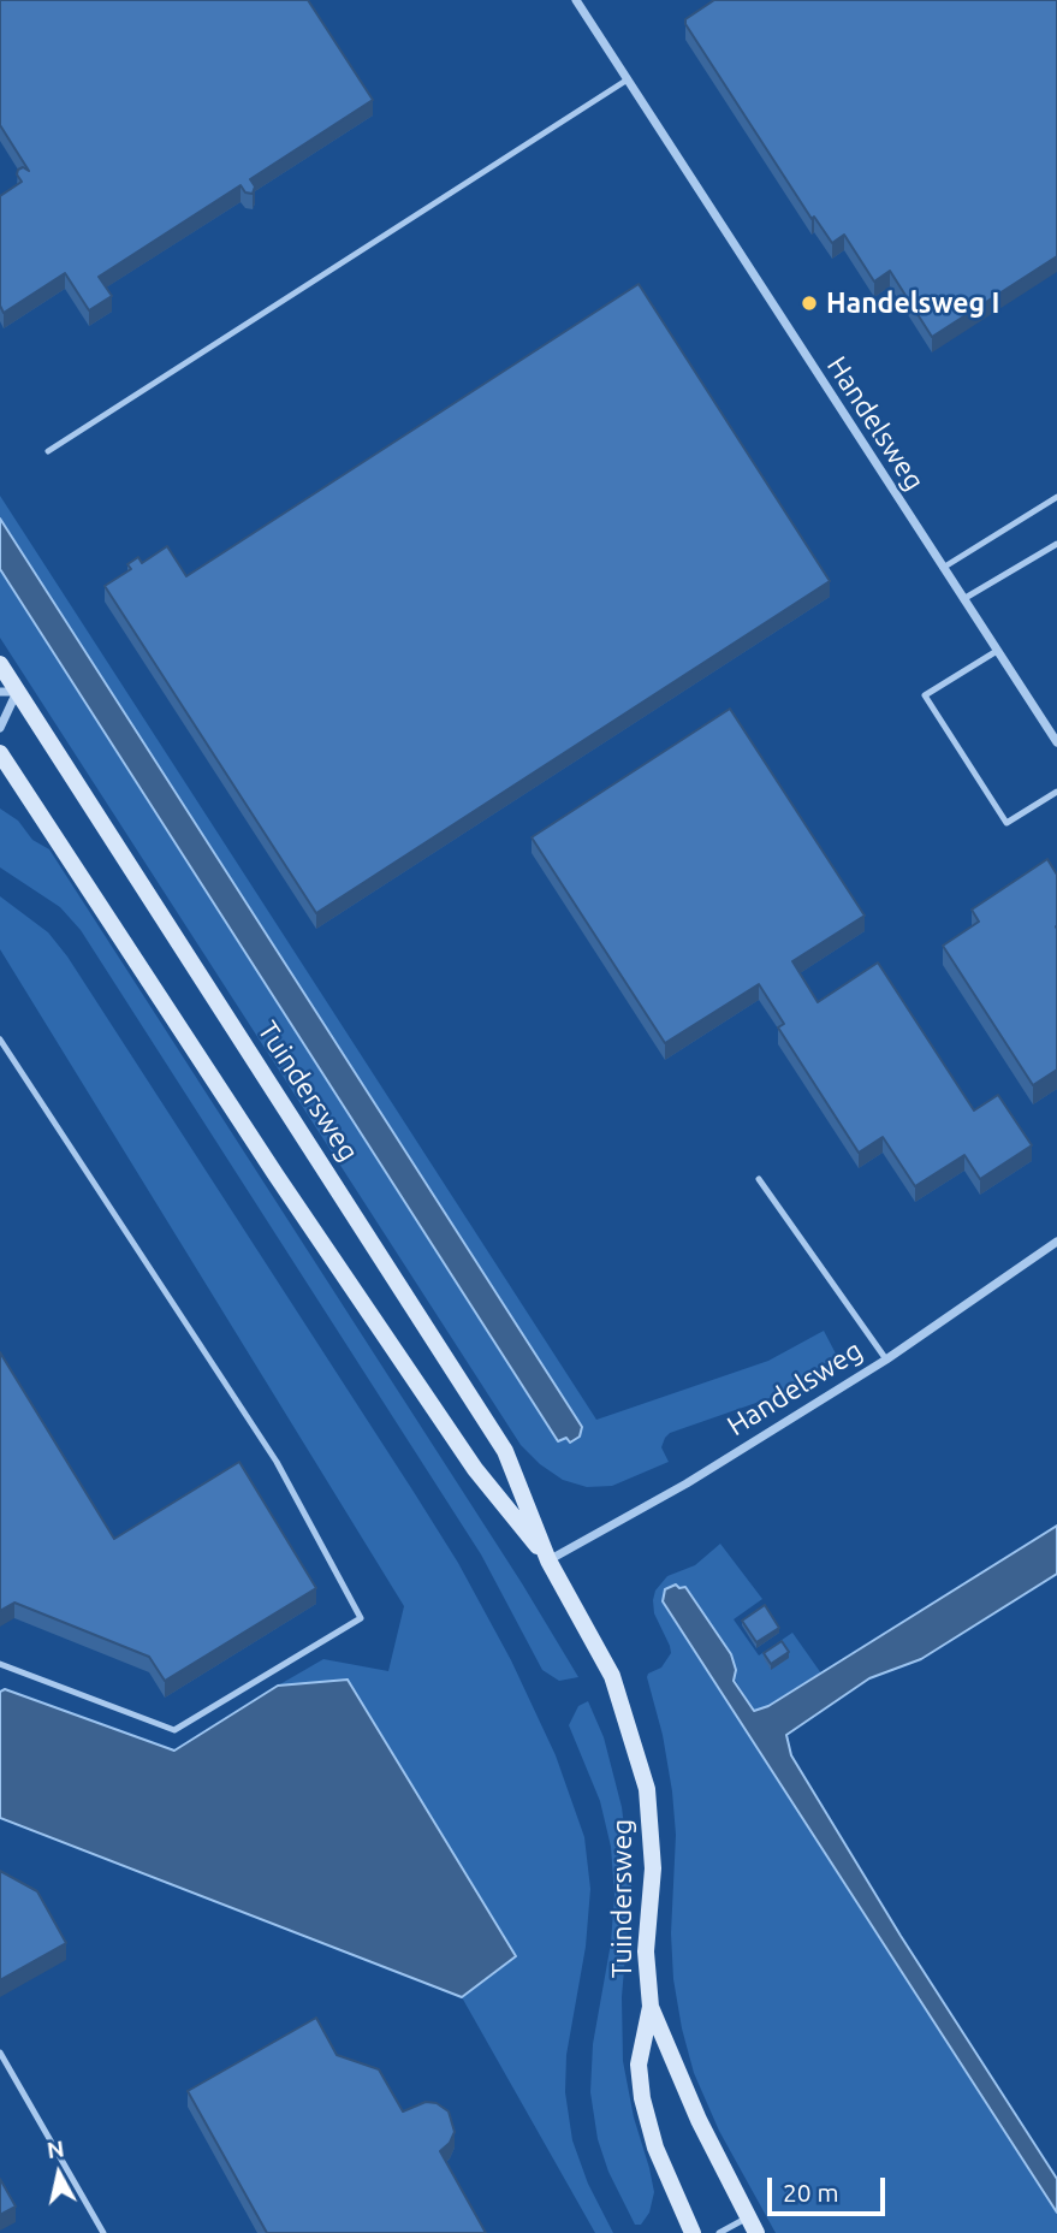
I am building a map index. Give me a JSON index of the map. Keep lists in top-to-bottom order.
{
  "streets": {
    "main road": ["Tuindersweg"],
    "street": ["Handelsweg"]
  },
  "crossings": [
    ["Handelsweg", "Tuindersweg"]
  ],
  "places": ["Handelsweg I"],
  "scale_bar": "20 m",
  "north": "top"
}
